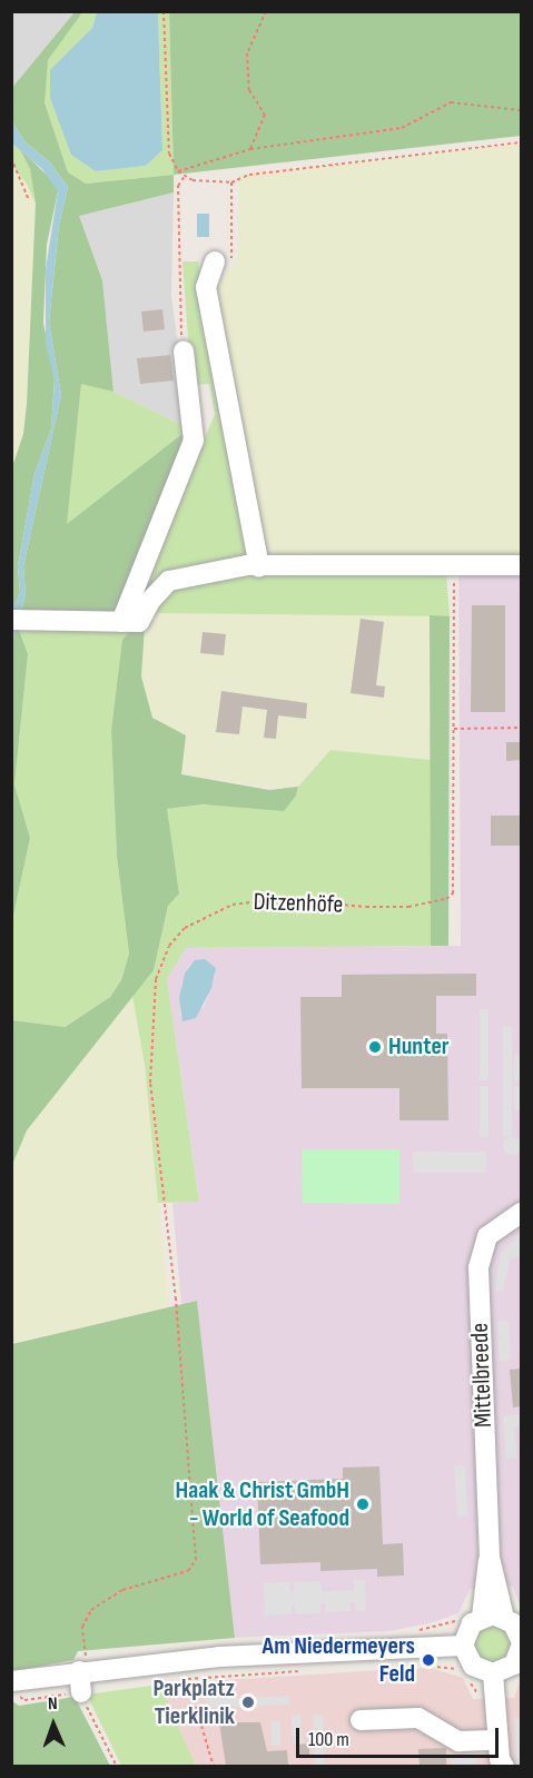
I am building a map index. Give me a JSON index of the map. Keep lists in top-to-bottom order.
{
  "streets": {
    "street": ["Mittelbreede"],
    "path": ["Ditzenhöfe"]
  },
  "places": [
    "Hunter",
    "Haak & Christ GmbH - World of Seafood",
    "Am Niedermeyers Feld",
    "Parkplatz Tierklinik"
  ],
  "scale_bar": "100 m",
  "north": "top"
}
